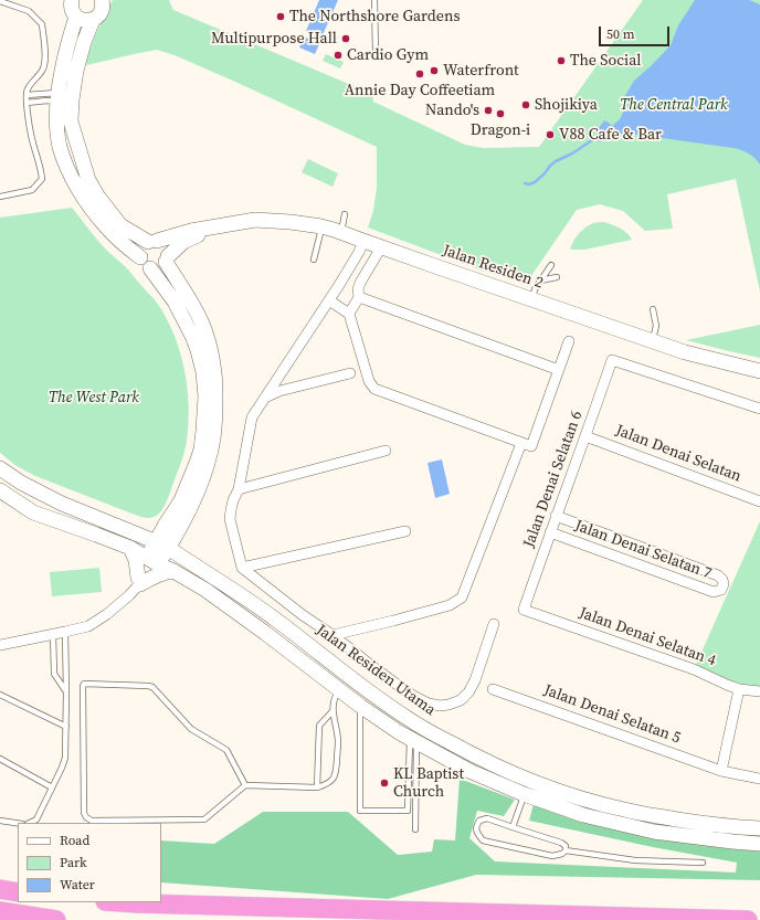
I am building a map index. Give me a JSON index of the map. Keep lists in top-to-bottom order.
{
  "streets": {
    "street": [
      "Jalan Residen 2",
      "Jalan Denai Selatan",
      "Jalan Denai Selatan 6",
      "Jalan Denai Selatan 7",
      "Jalan Denai Selatan 4",
      "Jalan Residen Utama",
      "Jalan Denai Selatan 5"
    ]
  },
  "crossings": [
    ["Jalan Denai Selatan", "Jalan Denai Selatan 6"],
    ["Jalan Denai Selatan 6", "Jalan Denai Selatan 7"],
    ["Jalan Denai Selatan 6", "Jalan Denai Selatan 4"]
  ],
  "parks": ["The Central Park", "The West Park"],
  "places": [
    "The Northshore Gardens",
    "Multipurpose Hall",
    "Cardio Gym",
    "The Social",
    "Waterfront",
    "Annie Day Coffeetiam",
    "Shojikiya",
    "Nando's",
    "Dragon-i",
    "V88 Cafe & Bar",
    "KL Baptist Church"
  ],
  "legend": ["Road", "Park", "Water"],
  "scale_bar": "50 m"
}
